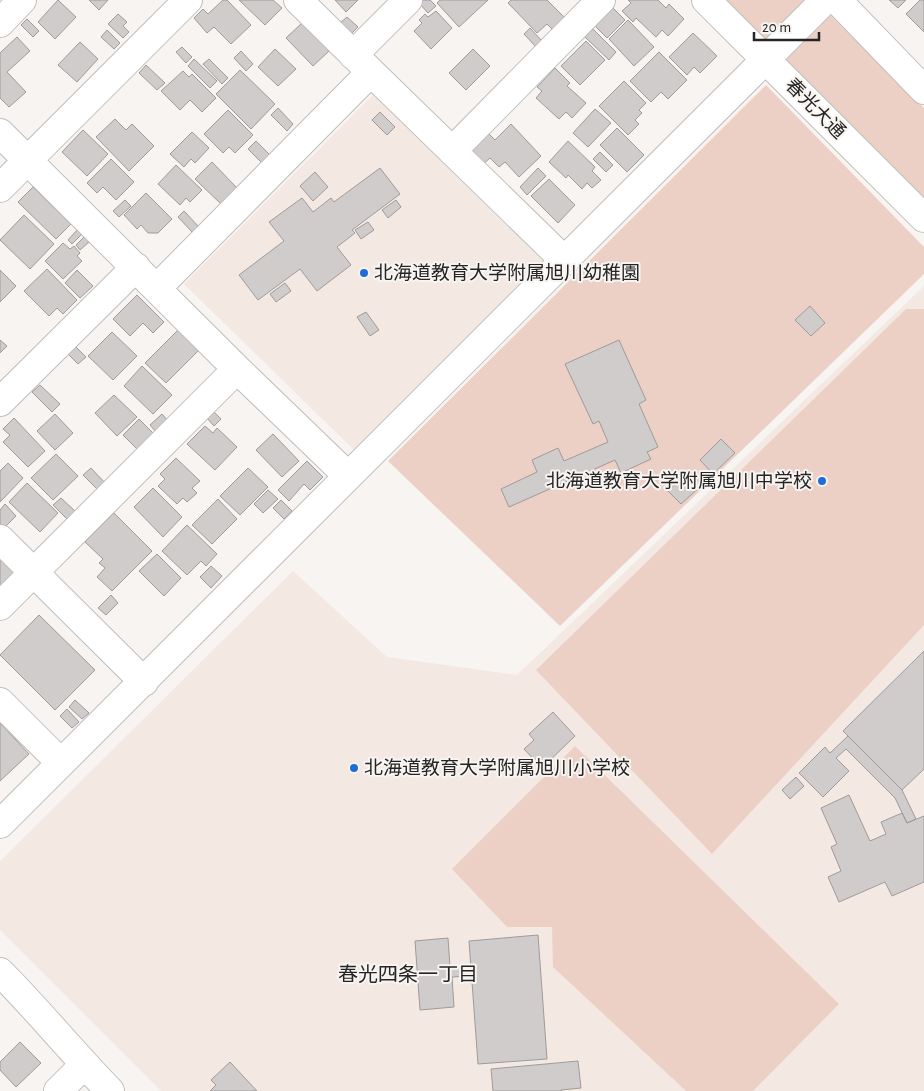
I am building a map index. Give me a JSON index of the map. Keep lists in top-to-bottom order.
{
  "streets": {
    "street": ["春光大通"]
  },
  "districts": ["春光四条一丁目"],
  "places": ["北海道教育大学附属旭川幼稚園", "北海道教育大学附属旭川中学校", "北海道教育大学附属旭川小学校"],
  "scale_bar": "20 m"
}
